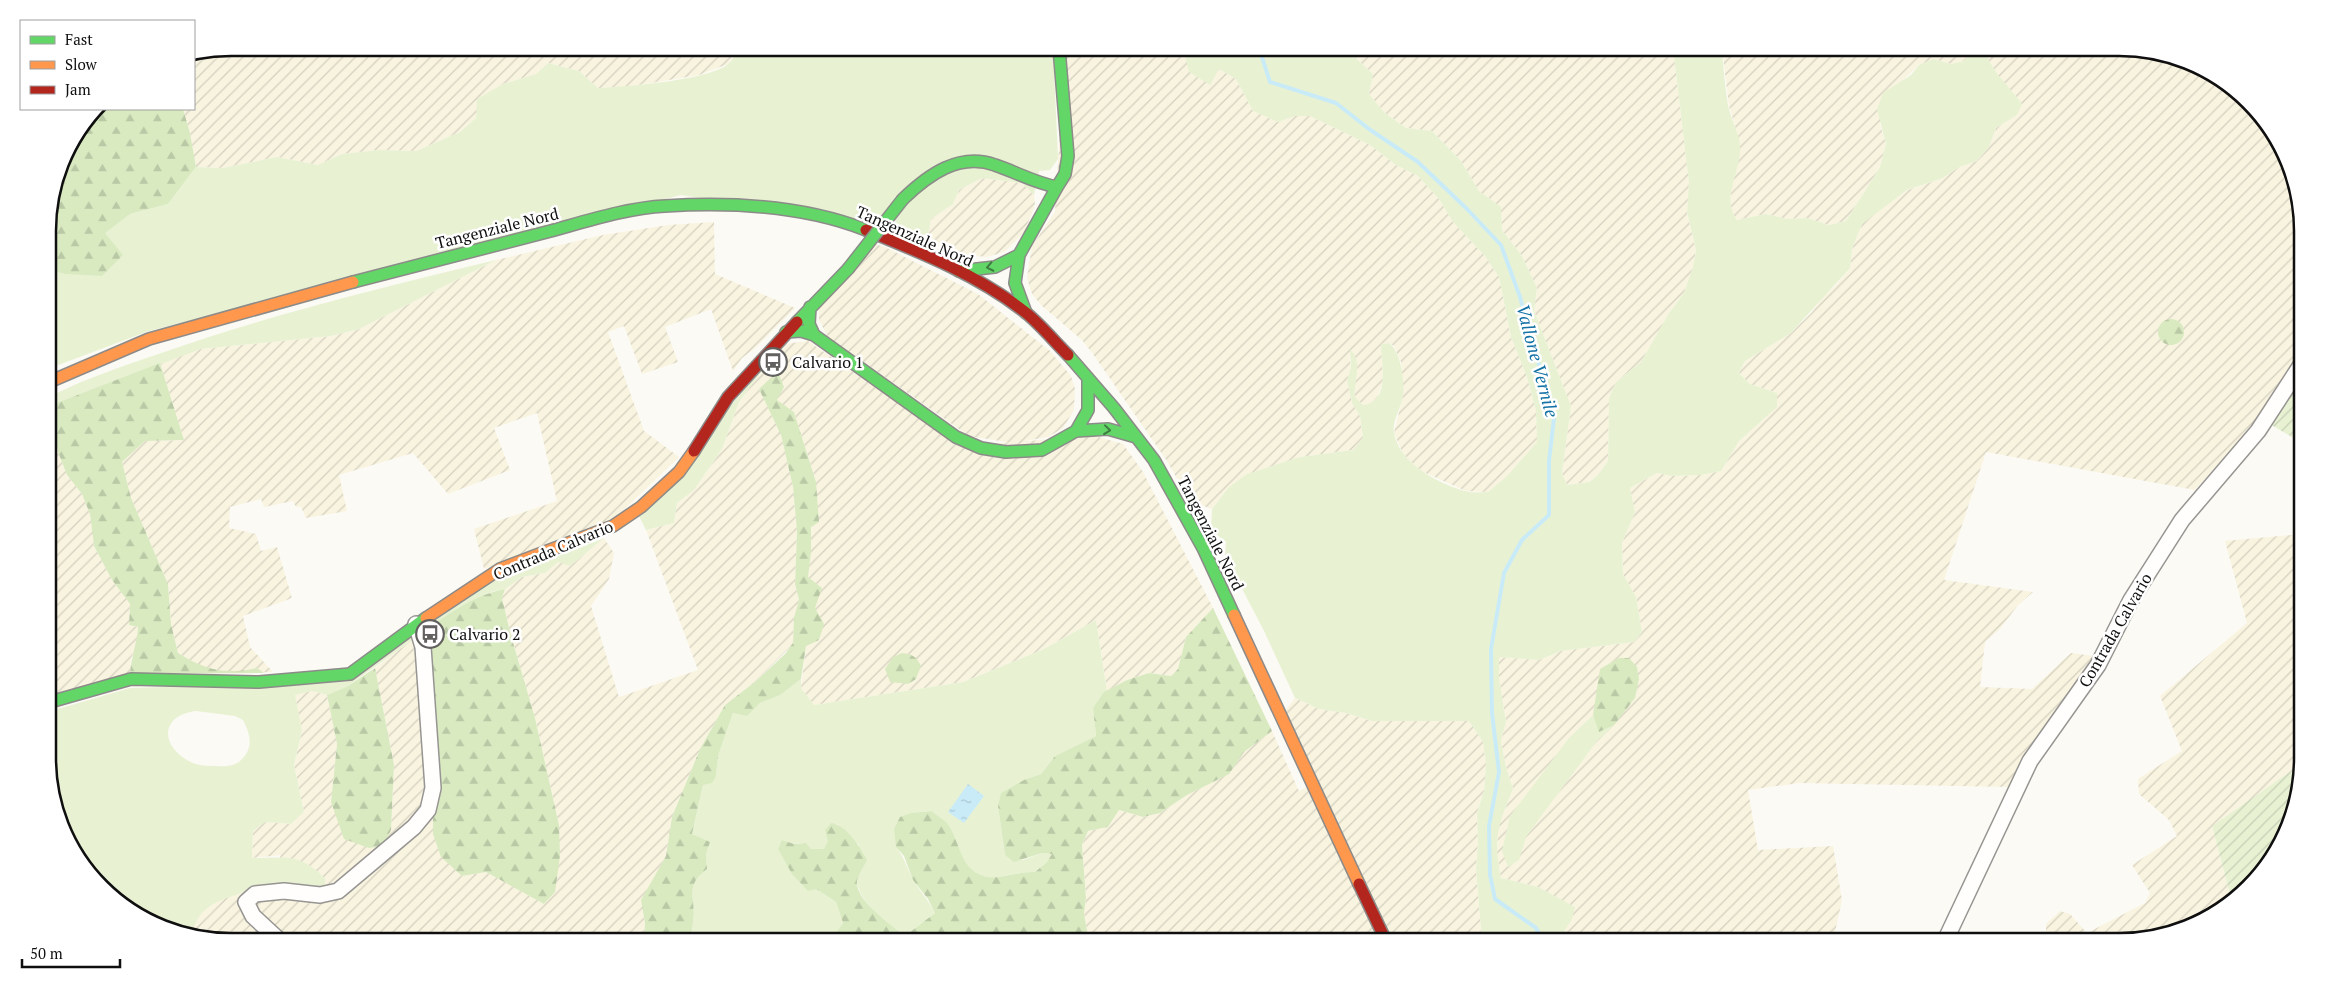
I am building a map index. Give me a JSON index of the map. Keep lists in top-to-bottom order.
{
  "streets": {
    "main road": ["Tangenziale Nord", "Contrada Calvario"]
  },
  "water": ["Vallone Vernile"],
  "places": {
    "bus stop": ["Calvario 1", "Calvario 2"]
  },
  "legend": ["Fast", "Slow", "Jam"],
  "scale_bar": "50 m"
}
